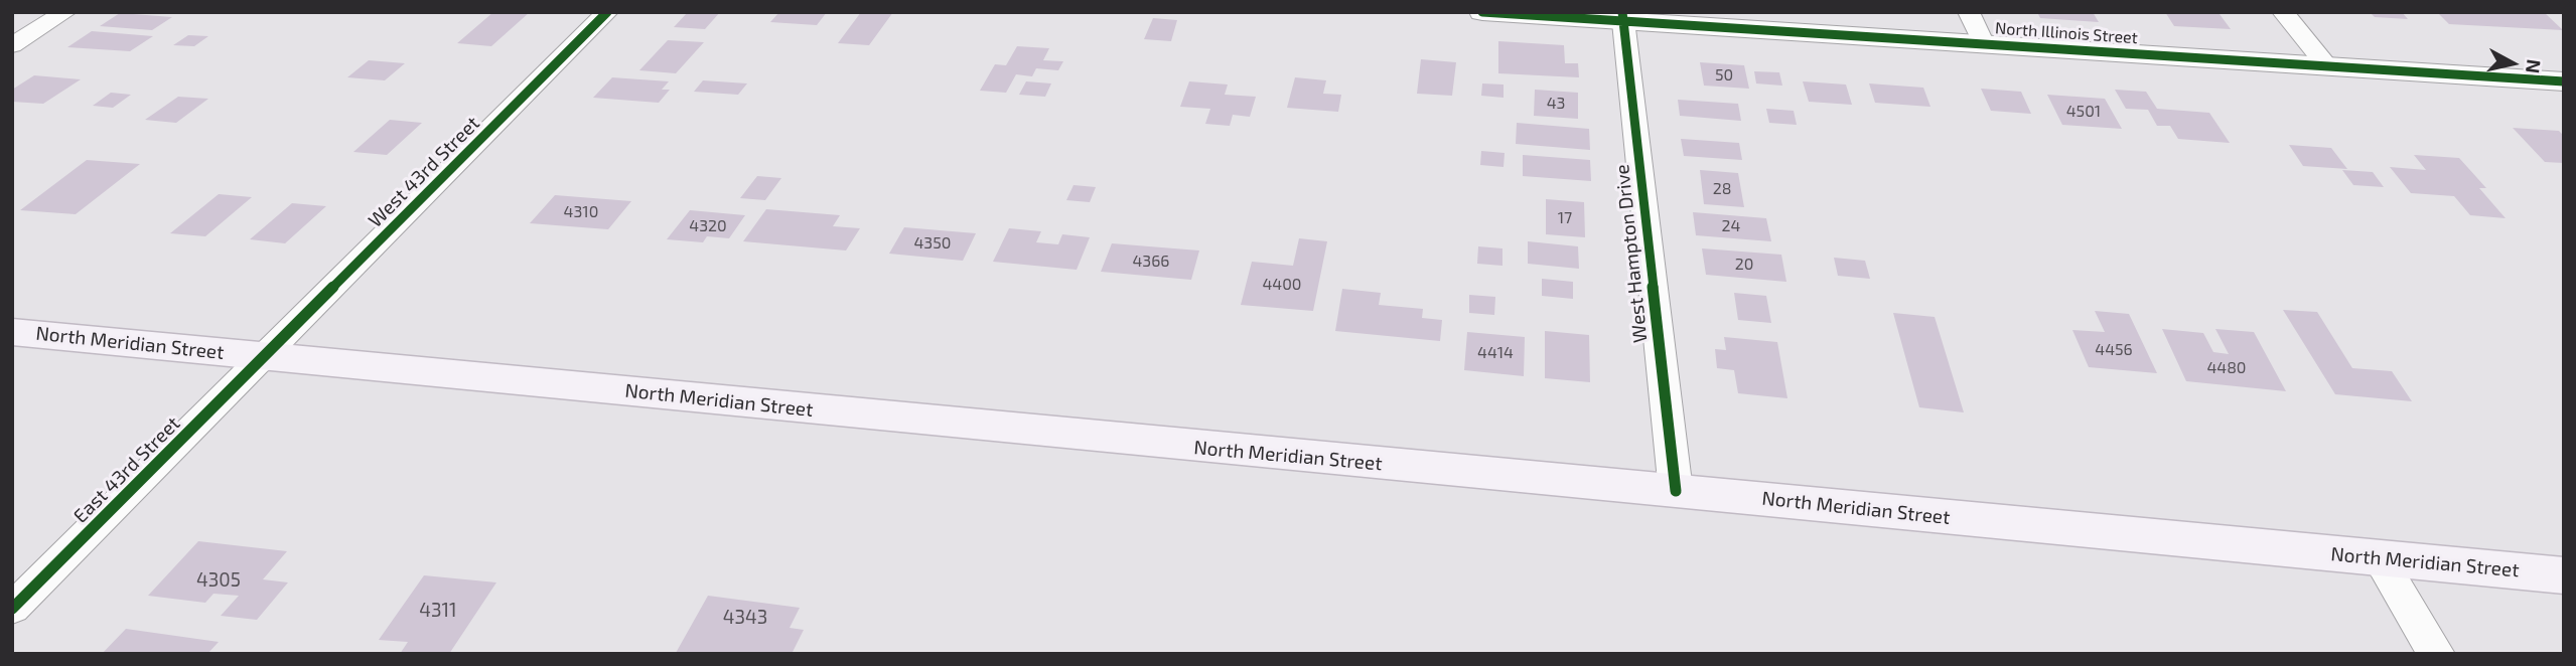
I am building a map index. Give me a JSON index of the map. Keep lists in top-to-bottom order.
{
  "streets": {
    "main road": ["North Meridian Street"],
    "street": [
      "North Illinois Street",
      "West 43rd Street",
      "West Hampton Drive",
      "East 43rd Street"
    ]
  },
  "crossings": [
    ["North Illinois Street", "West Hampton Drive"],
    ["West 43rd Street", "North Meridian Street"],
    ["West 43rd Street", "East 43rd Street"],
    ["West Hampton Drive", "North Meridian Street"],
    ["North Meridian Street", "East 43rd Street"]
  ],
  "house_numbers": [
    "50",
    "43",
    "4501",
    "28",
    "4310",
    "17",
    "4320",
    "24",
    "4350",
    "4366",
    "20",
    "4400",
    "4456",
    "4414",
    "4480",
    "4305",
    "4311",
    "4343"
  ],
  "north": "right"
}
